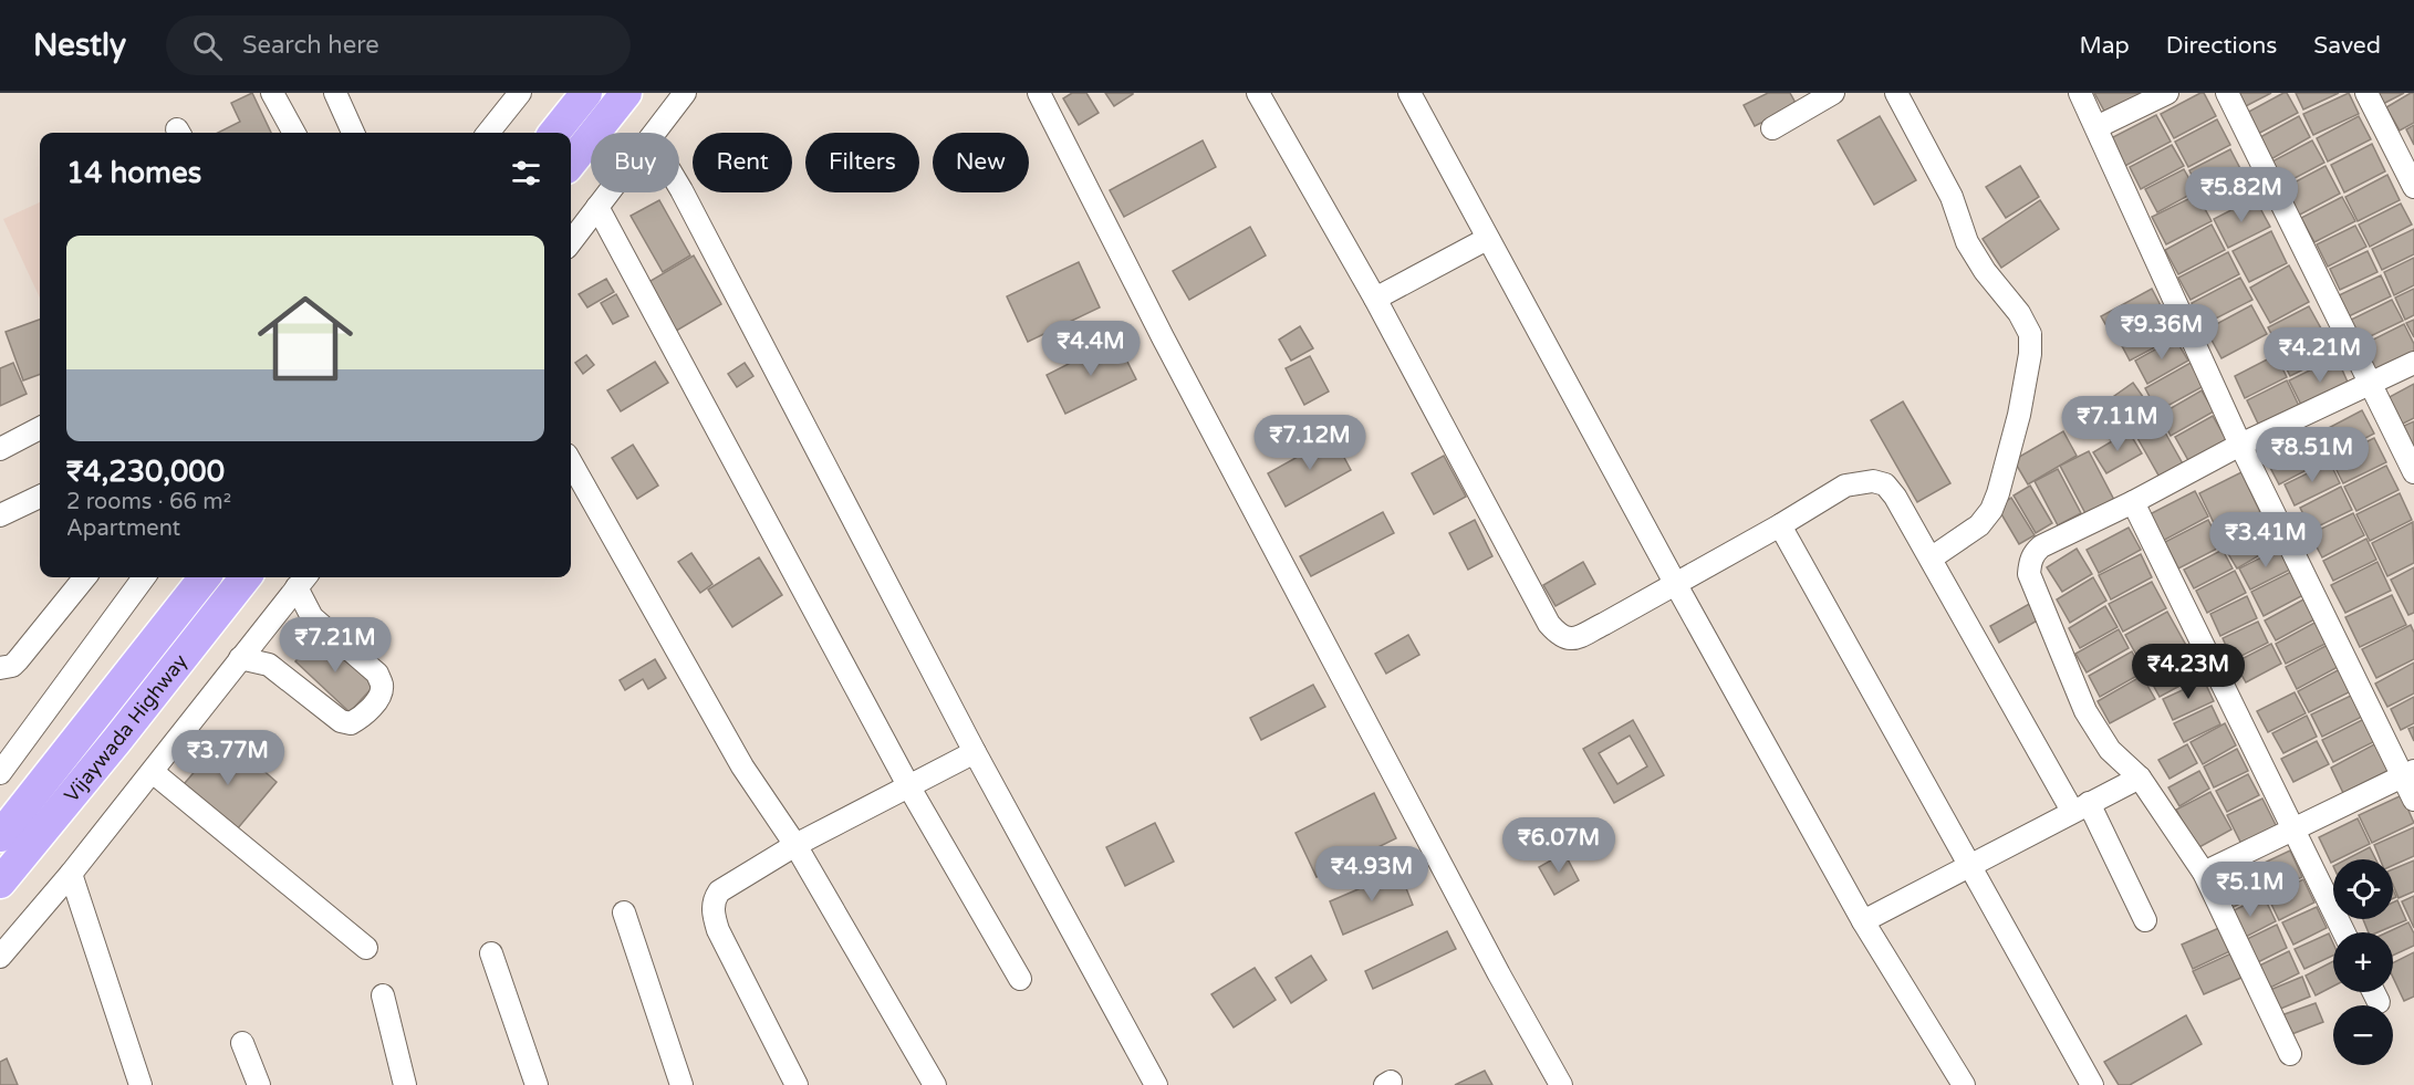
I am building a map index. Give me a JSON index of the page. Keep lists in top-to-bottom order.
{
  "streets": {
    "highway": ["Vijaywada Highway"]
  },
  "page": {
    "header": "Nestly",
    "search": "Search here",
    "nav": ["Map", "Directions", "Saved"],
    "chip": [
      "Buy",
      "Rent",
      "Filters",
      "New"
    ],
    "heading": "14 homes",
    "price": [
      "₹5.82M",
      "₹9.36M",
      "₹4.4M",
      "₹4.21M",
      "₹7.11M",
      "₹7.12M",
      "₹8.51M",
      "₹3.41M",
      "₹7.21M",
      "₹4.23M",
      "₹3.77M",
      "₹6.07M",
      "₹4.93M",
      "₹5.1M"
    ],
    "list": [
      {
        "name": "₹4,230,000",
        "note": "2 rooms · 66 m² · Apartment"
      }
    ],
    "map_buttons": ["+", "−"]
  }
}
